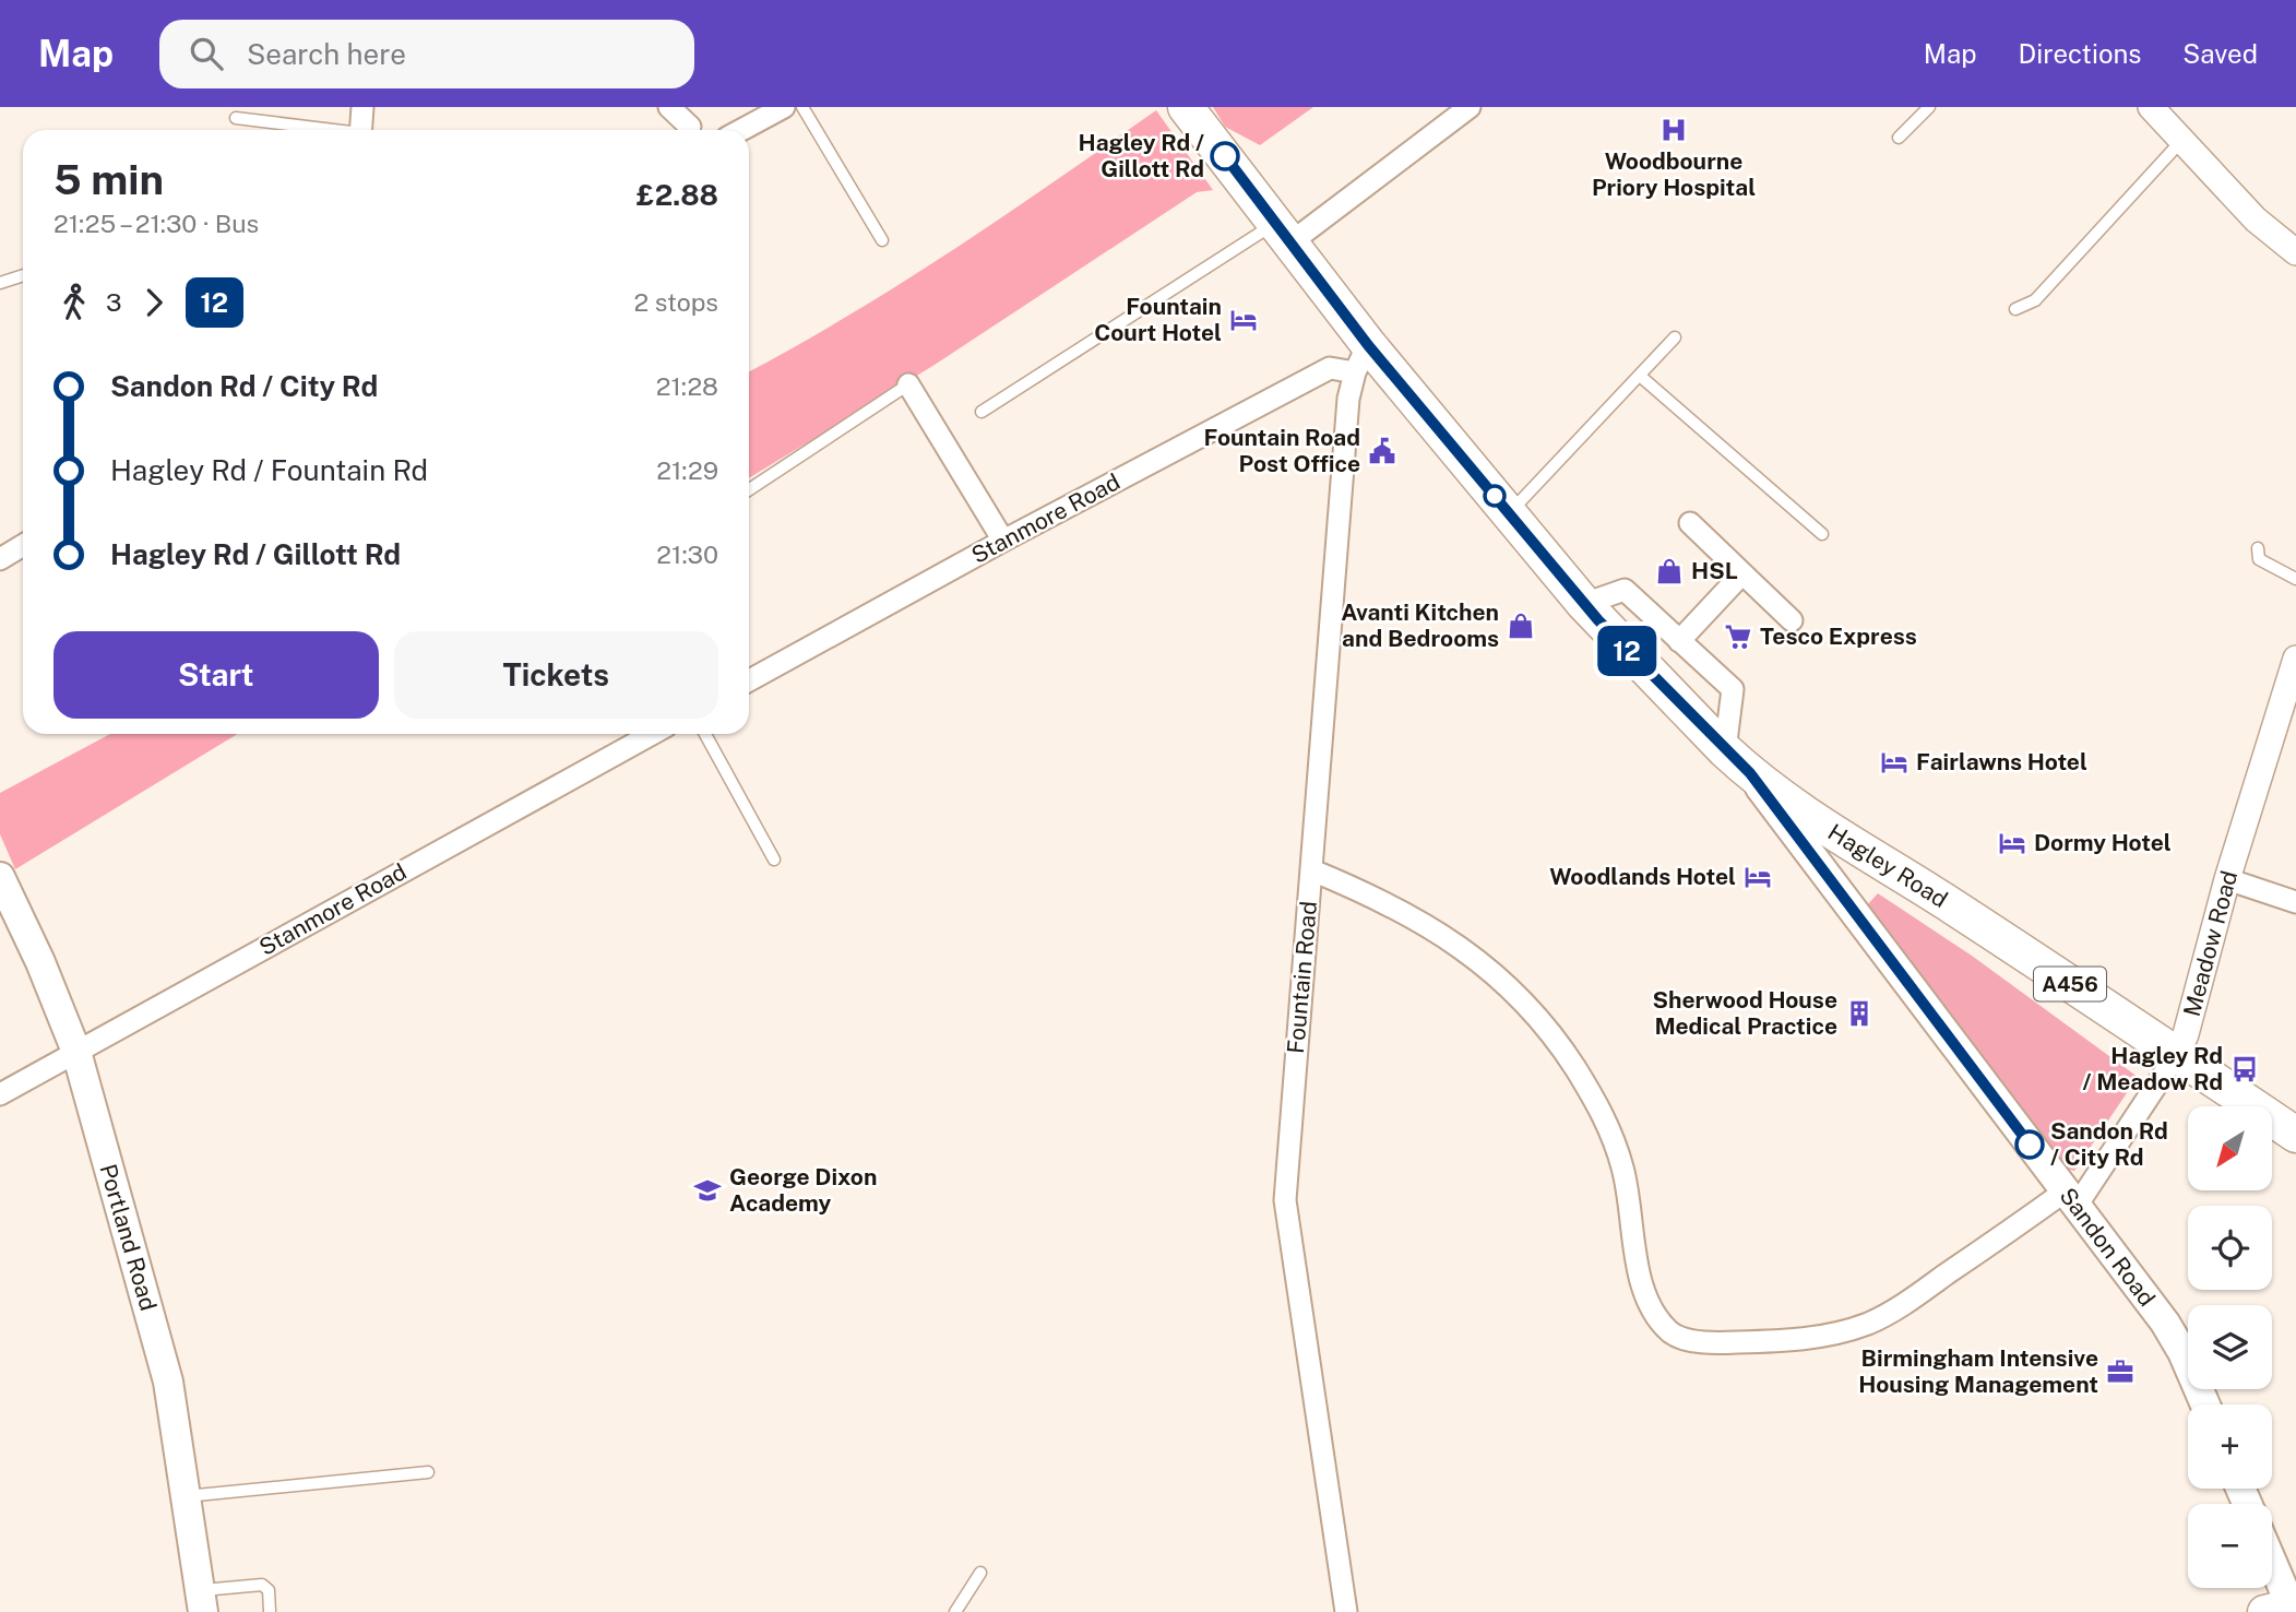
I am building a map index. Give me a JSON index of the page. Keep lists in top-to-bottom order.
{
  "streets": {
    "highway": ["Hagley Road", "A456"],
    "main road": ["Portland Road", "Sandon Road"],
    "street": ["Stanmore Road", "Meadow Road", "Fountain Road"]
  },
  "crossings": [
    ["Stanmore Road", "Hagley Road"],
    ["Stanmore Road", "Fountain Road"],
    ["Stanmore Road", "Portland Road"],
    ["Hagley Road", "Meadow Road"],
    ["Hagley Road", "Fountain Road"],
    ["Hagley Road", "Sandon Road"],
    ["Meadow Road", "Sandon Road"]
  ],
  "places": {
    "hospital": ["Woodbourne Priory Hospital"],
    "other": ["Hagley Rd / Gillott Rd", "Sandon Rd / City Rd"],
    "hotel": [
      "Fountain Court Hotel",
      "Fairlawns Hotel",
      "Dormy Hotel",
      "Woodlands Hotel"
    ],
    "public building": ["Fountain Road Post Office"],
    "shop": ["HSL", "Avanti Kitchen and Bedrooms"],
    "supermarket": ["Tesco Express"],
    "building": ["Sherwood House Medical Practice"],
    "bus stop": ["Hagley Rd / Meadow Rd"],
    "school or university": ["George Dixon Academy"],
    "office": ["Birmingham Intensive Housing Management"]
  },
  "lines": ["bus line 12"],
  "north": "bottom left",
  "page": {
    "header": "Map",
    "search": "Search here",
    "nav": ["Map", "Directions", "Saved"],
    "on_map": "12",
    "heading": ["5 min", "21:25 – 21:30 · Bus", "£2.88"],
    "legs": ["3", "12", "2 stops"],
    "list": [
      {
        "name": "Sandon Rd / City Rd",
        "value": "21:28"
      },
      {
        "name": "Hagley Rd / Fountain Rd",
        "value": "21:29"
      },
      {
        "name": "Hagley Rd / Gillott Rd",
        "value": "21:30"
      }
    ],
    "buttons": ["Start", "Tickets"],
    "map_buttons": ["+", "−"]
  }
}
